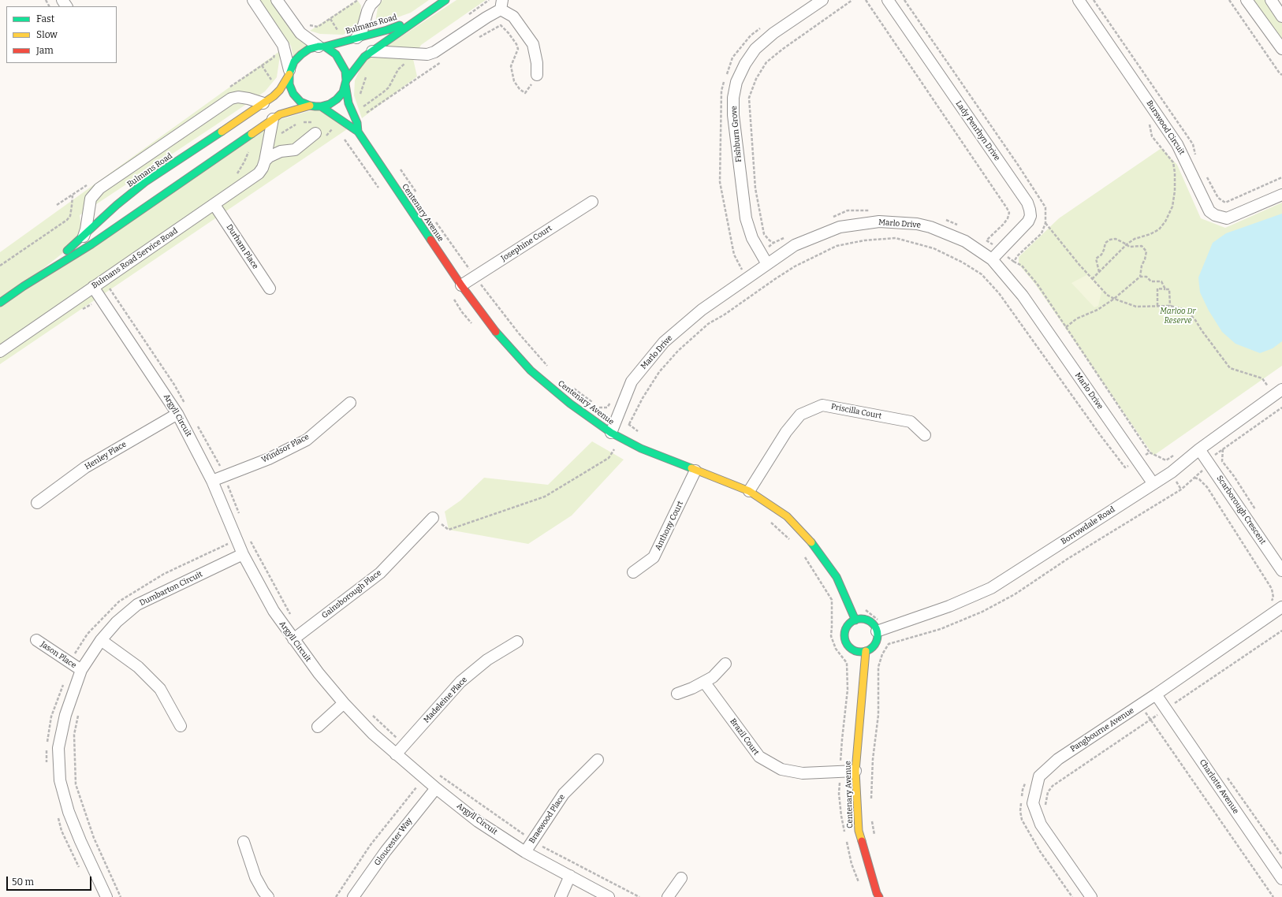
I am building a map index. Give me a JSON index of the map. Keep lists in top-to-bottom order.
{
  "streets": {
    "street": [
      "Bulmans Road",
      "Burswood Circuit",
      "Lady Penrhyn Drive",
      "Fishburn Grove",
      "Centenary Avenue",
      "Marlo Drive",
      "Josephine Court",
      "Durham Place",
      "Bulmans Road Service Road",
      "Priscilla Court",
      "Argyll Circuit",
      "Windsor Place",
      "Henley Place",
      "Scarborough Crescent",
      "Anthony Court",
      "Borrowdale Road",
      "Dumbarton Circuit",
      "Gainsborough Place",
      "Jason Place",
      "Madeleine Place",
      "Pangbourne Avenue",
      "Brazil Court",
      "Charlotte Avenue",
      "Braewood Place",
      "Gloucester Way"
    ]
  },
  "crossings": [
    ["Bulmans Road", "Centenary Avenue"],
    ["Bulmans Road", "Bulmans Road Service Road"],
    ["Lady Penrhyn Drive", "Marlo Drive"],
    ["Fishburn Grove", "Marlo Drive"],
    ["Centenary Avenue", "Marlo Drive"],
    ["Centenary Avenue", "Josephine Court"],
    ["Centenary Avenue", "Priscilla Court"],
    ["Centenary Avenue", "Anthony Court"],
    ["Centenary Avenue", "Borrowdale Road"],
    ["Centenary Avenue", "Brazil Court"],
    ["Marlo Drive", "Borrowdale Road"],
    ["Durham Place", "Bulmans Road Service Road"],
    ["Bulmans Road Service Road", "Argyll Circuit"],
    ["Argyll Circuit", "Windsor Place"],
    ["Argyll Circuit", "Henley Place"],
    ["Argyll Circuit", "Dumbarton Circuit"],
    ["Argyll Circuit", "Gainsborough Place"],
    ["Argyll Circuit", "Madeleine Place"],
    ["Argyll Circuit", "Braewood Place"],
    ["Argyll Circuit", "Gloucester Way"],
    ["Scarborough Crescent", "Borrowdale Road"],
    ["Dumbarton Circuit", "Jason Place"],
    ["Pangbourne Avenue", "Charlotte Avenue"]
  ],
  "parks": ["Marloo Dr Reserve"],
  "legend": ["Fast", "Slow", "Jam"],
  "scale_bar": "50 m"
}
